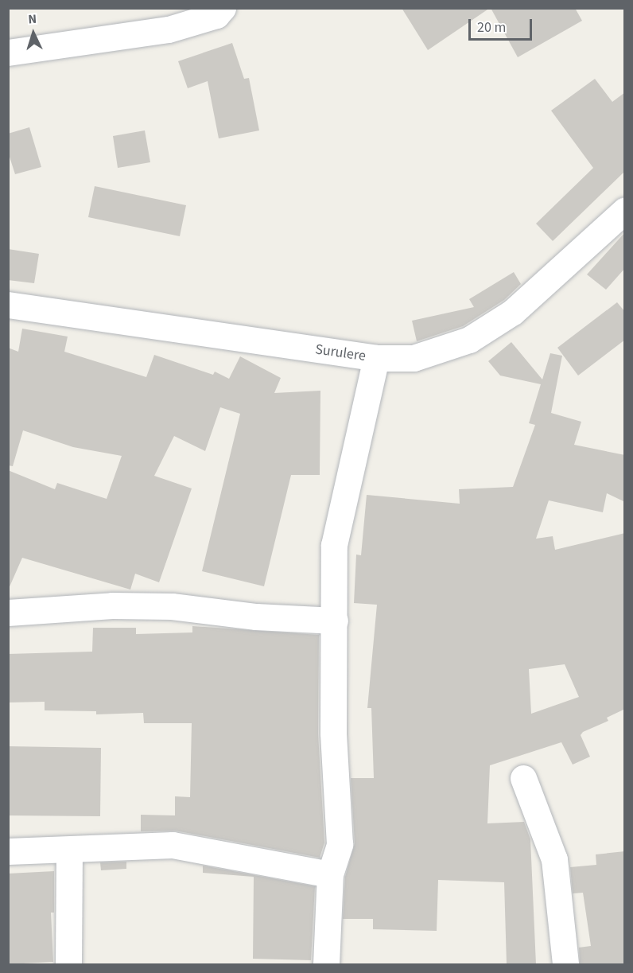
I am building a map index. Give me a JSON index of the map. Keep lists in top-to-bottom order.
{
  "streets": {
    "street": ["Surulere"]
  },
  "scale_bar": "20 m",
  "north": "top"
}
